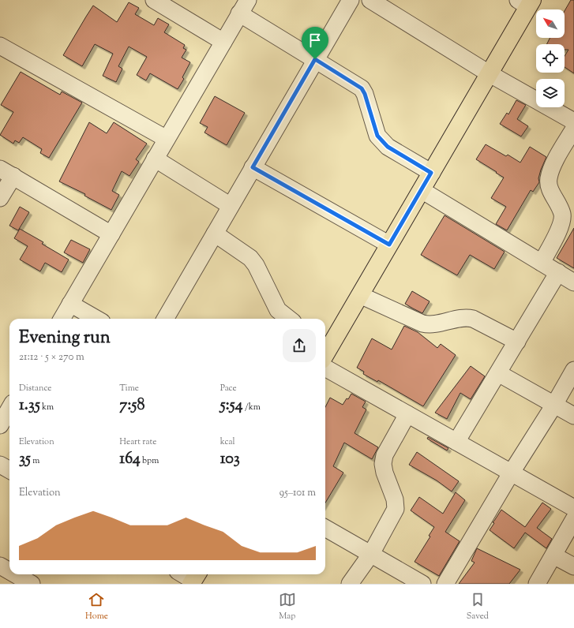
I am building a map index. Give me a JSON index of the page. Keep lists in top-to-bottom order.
{
  "north": "top left",
  "page": {
    "heading": ["Evening run", "21:12 · 5 × 270 m"],
    "stats": [
      ["Distance", "1.35 km"],
      ["Time", "7:58"],
      ["Pace", "5:54 /km"],
      ["Elevation", "35 m"],
      ["Heart rate", "164 bpm"],
      ["kcal", "103"]
    ],
    "chart": ["Elevation", "95–101 m"],
    "tabs": ["Home", "Map", "Saved"]
  }
}
